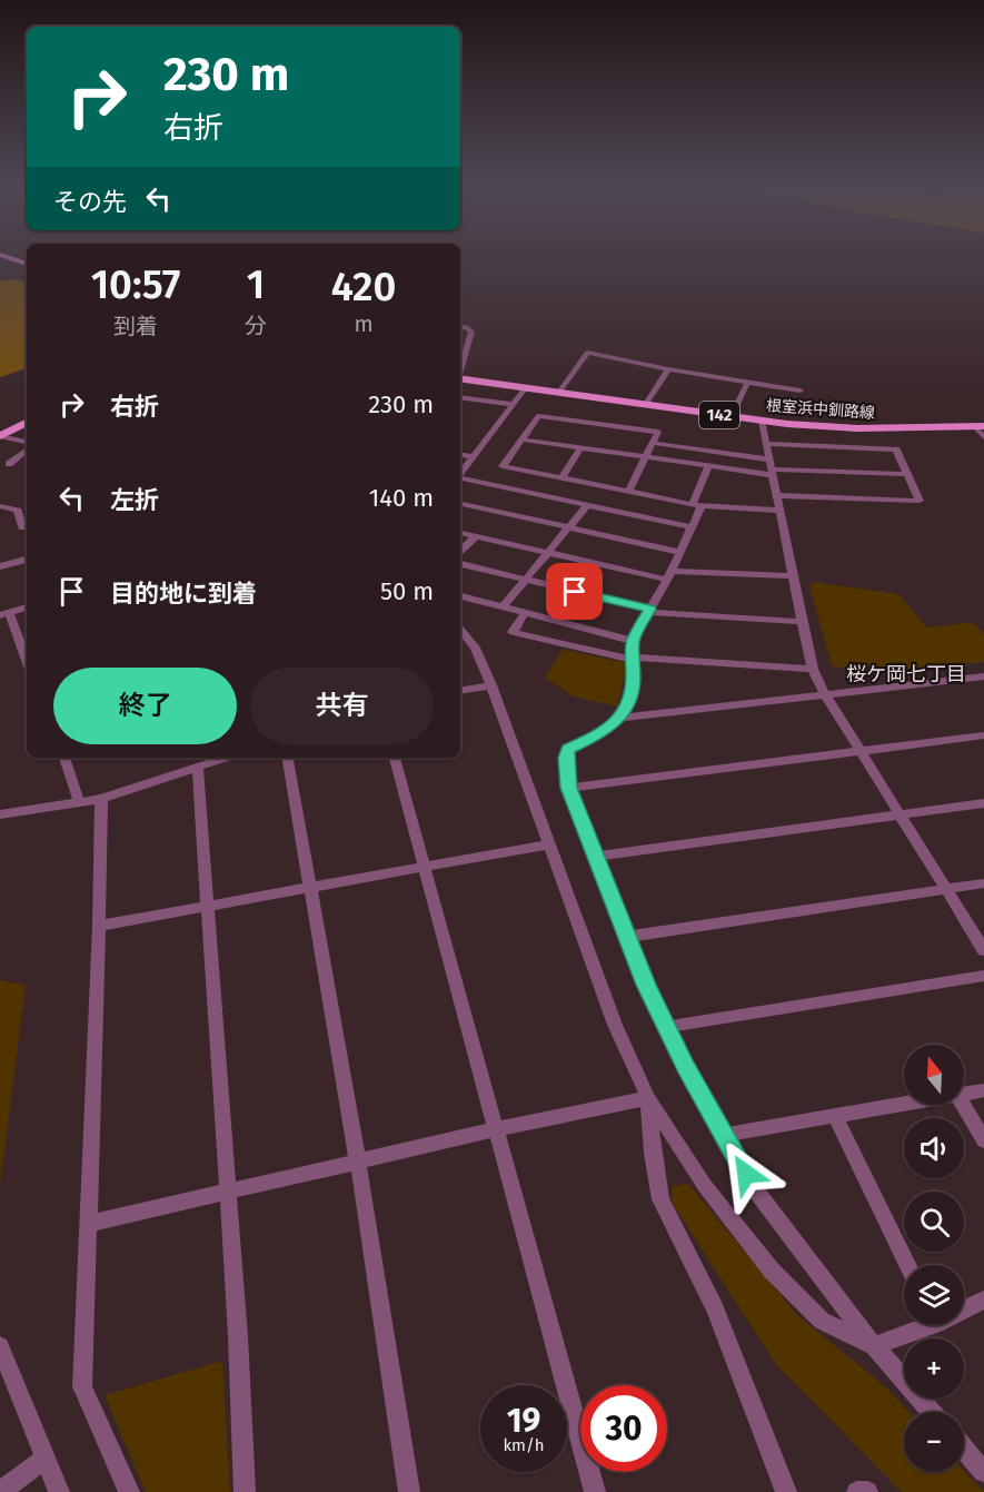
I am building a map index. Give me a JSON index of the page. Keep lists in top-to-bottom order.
{
  "streets": {
    "main road": ["根室浜中釧路線", "142"]
  },
  "districts": ["桜ケ岡七丁目"],
  "north": "top",
  "page": {
    "turn": ["230 m", "右折"],
    "then": "その先",
    "eta": [
      "10:57",
      "到着",
      "1",
      "分",
      "420",
      "m"
    ],
    "list": [
      {
        "name": "右折",
        "value": "230 m"
      },
      {
        "name": "左折",
        "value": "140 m"
      },
      {
        "name": "目的地に到着",
        "value": "50 m"
      }
    ],
    "buttons": ["終了", "共有"],
    "map_buttons": ["+", "−"],
    "speed": "19 km/h",
    "limit": "30"
  }
}
